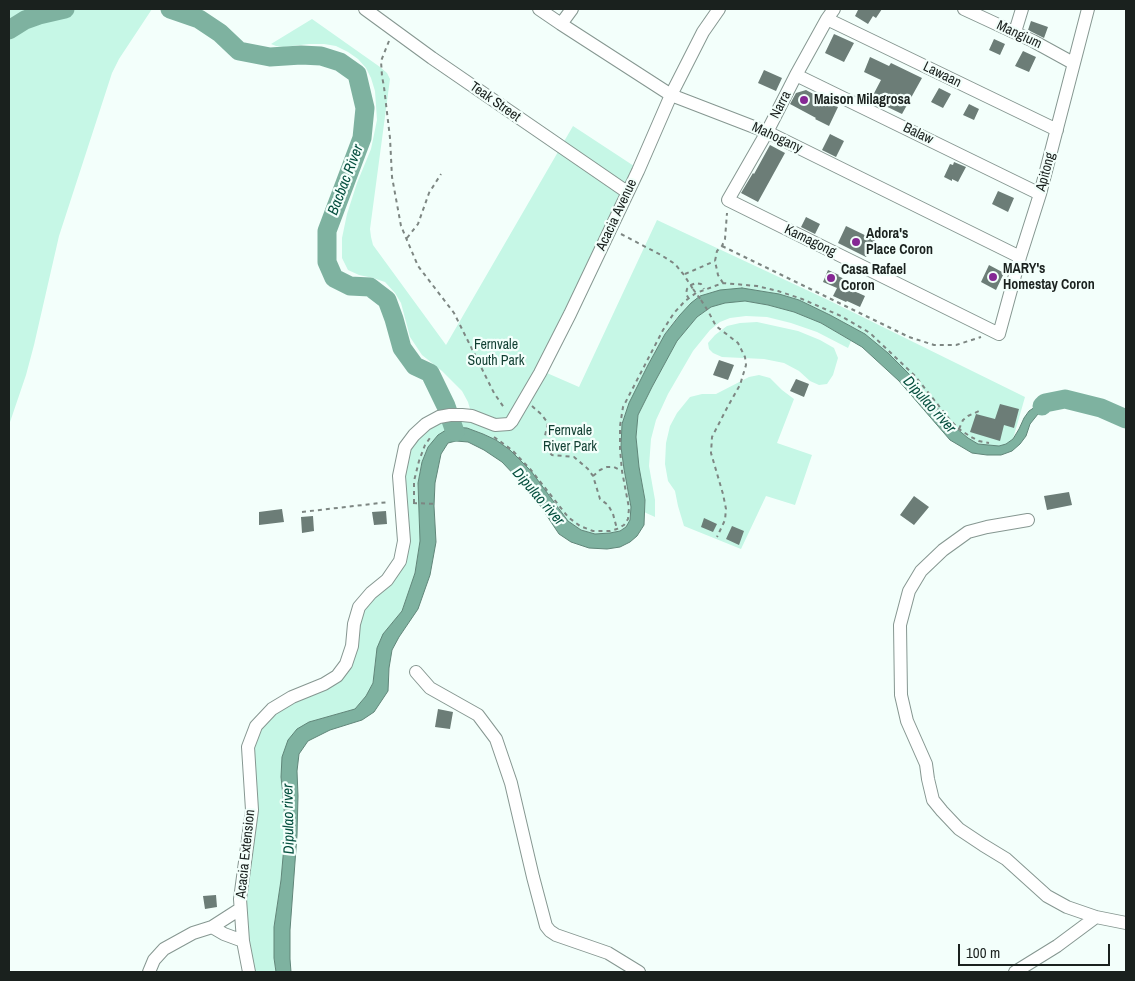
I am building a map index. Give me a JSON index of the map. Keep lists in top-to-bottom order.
{
  "streets": {
    "street": [
      "Mangium",
      "Lawaan",
      "Teak Street",
      "Narra",
      "Balaw",
      "Mahogany",
      "Apitong",
      "Acacia Avenue",
      "Kamagong",
      "Acacia Extension"
    ]
  },
  "crossings": [
    ["Mangium", "Apitong"],
    ["Lawaan", "Narra"],
    ["Lawaan", "Apitong"],
    ["Teak Street", "Acacia Avenue"],
    ["Narra", "Balaw"],
    ["Narra", "Mahogany"],
    ["Narra", "Kamagong"],
    ["Balaw", "Apitong"],
    ["Mahogany", "Apitong"],
    ["Mahogany", "Acacia Avenue"],
    ["Apitong", "Kamagong"],
    ["Acacia Avenue", "Acacia Extension"]
  ],
  "water": ["Bacbac River", "Dipulao river"],
  "parks": ["Fernvale South Park", "Fernvale River Park"],
  "places": [
    "Maison Milagrosa",
    "Adora's Place Coron",
    "MARY's Homestay Coron",
    "Casa Rafael Coron"
  ],
  "scale_bar": "100 m"
}
